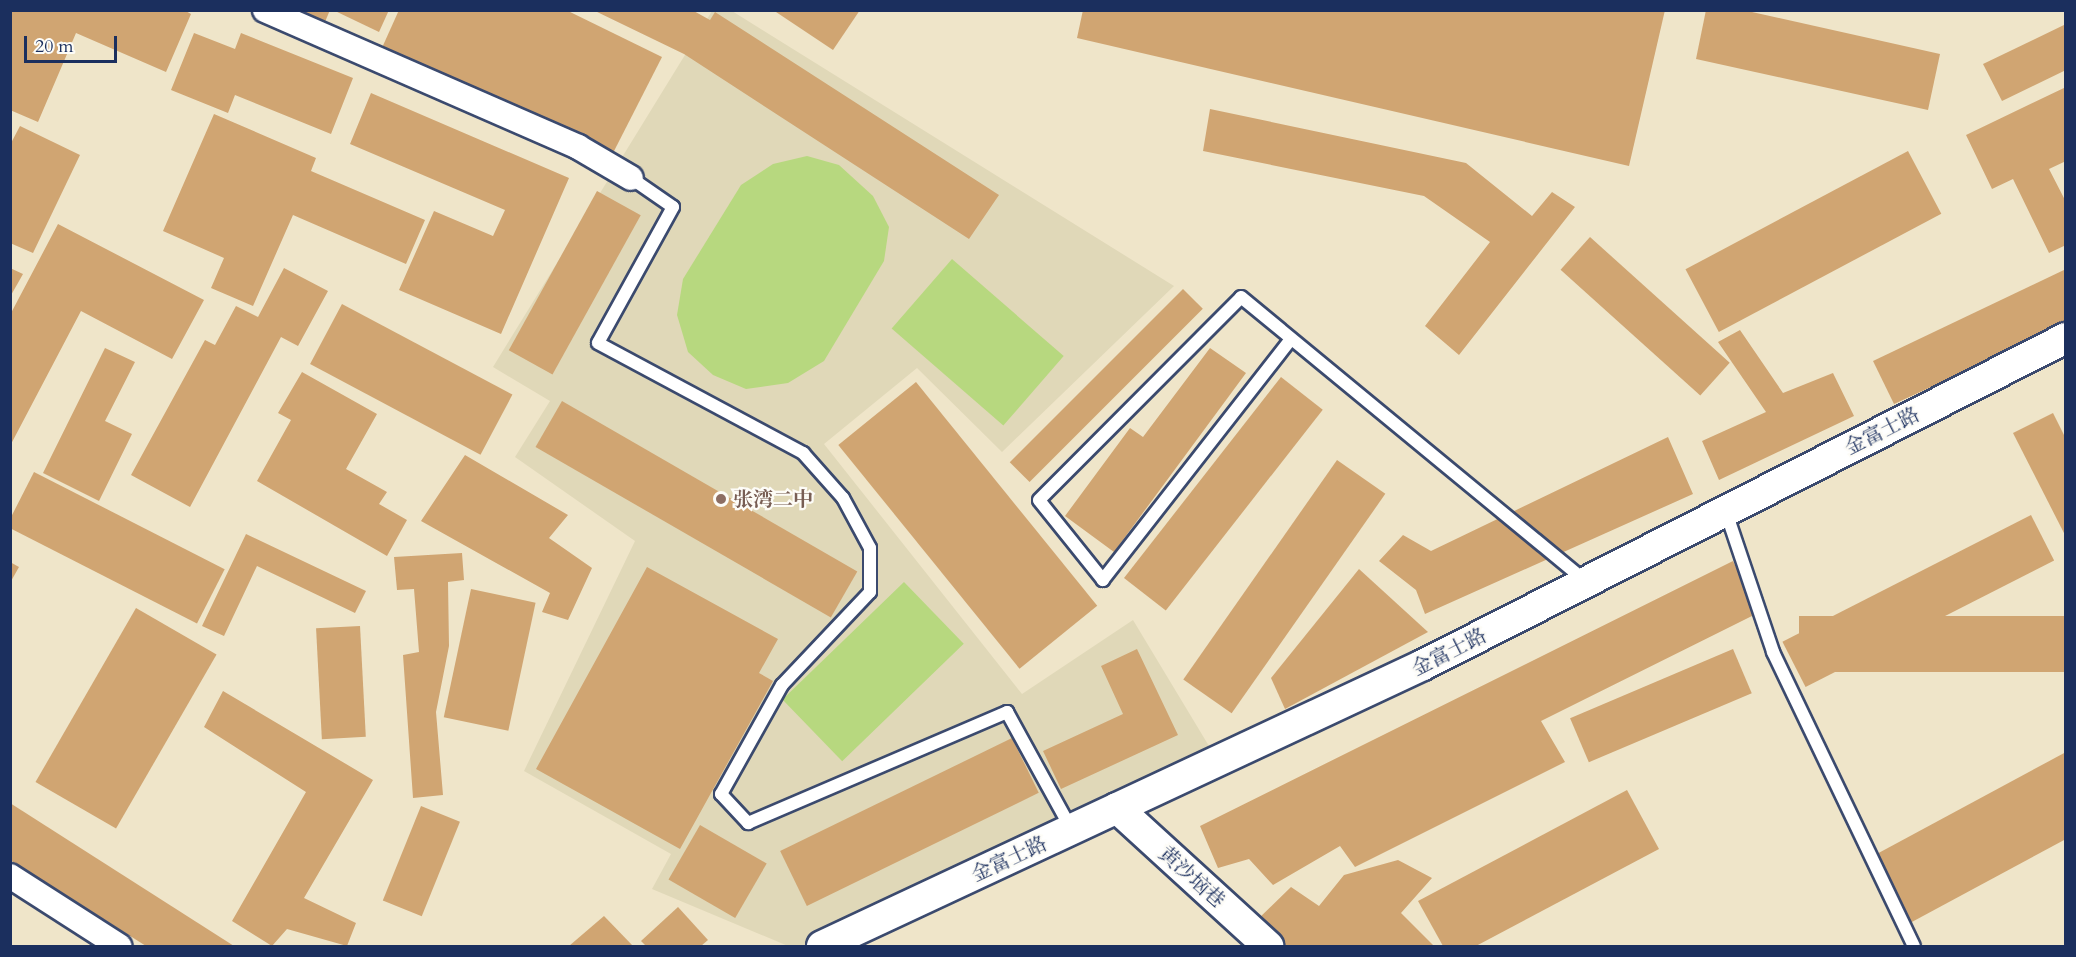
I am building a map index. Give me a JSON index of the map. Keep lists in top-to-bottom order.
{
  "streets": {
    "street": ["金富士路", "黄沙垴巷"]
  },
  "crossings": [
    ["金富士路", "黄沙垴巷"]
  ],
  "places": ["张湾二中"],
  "scale_bar": "20 m"
}
